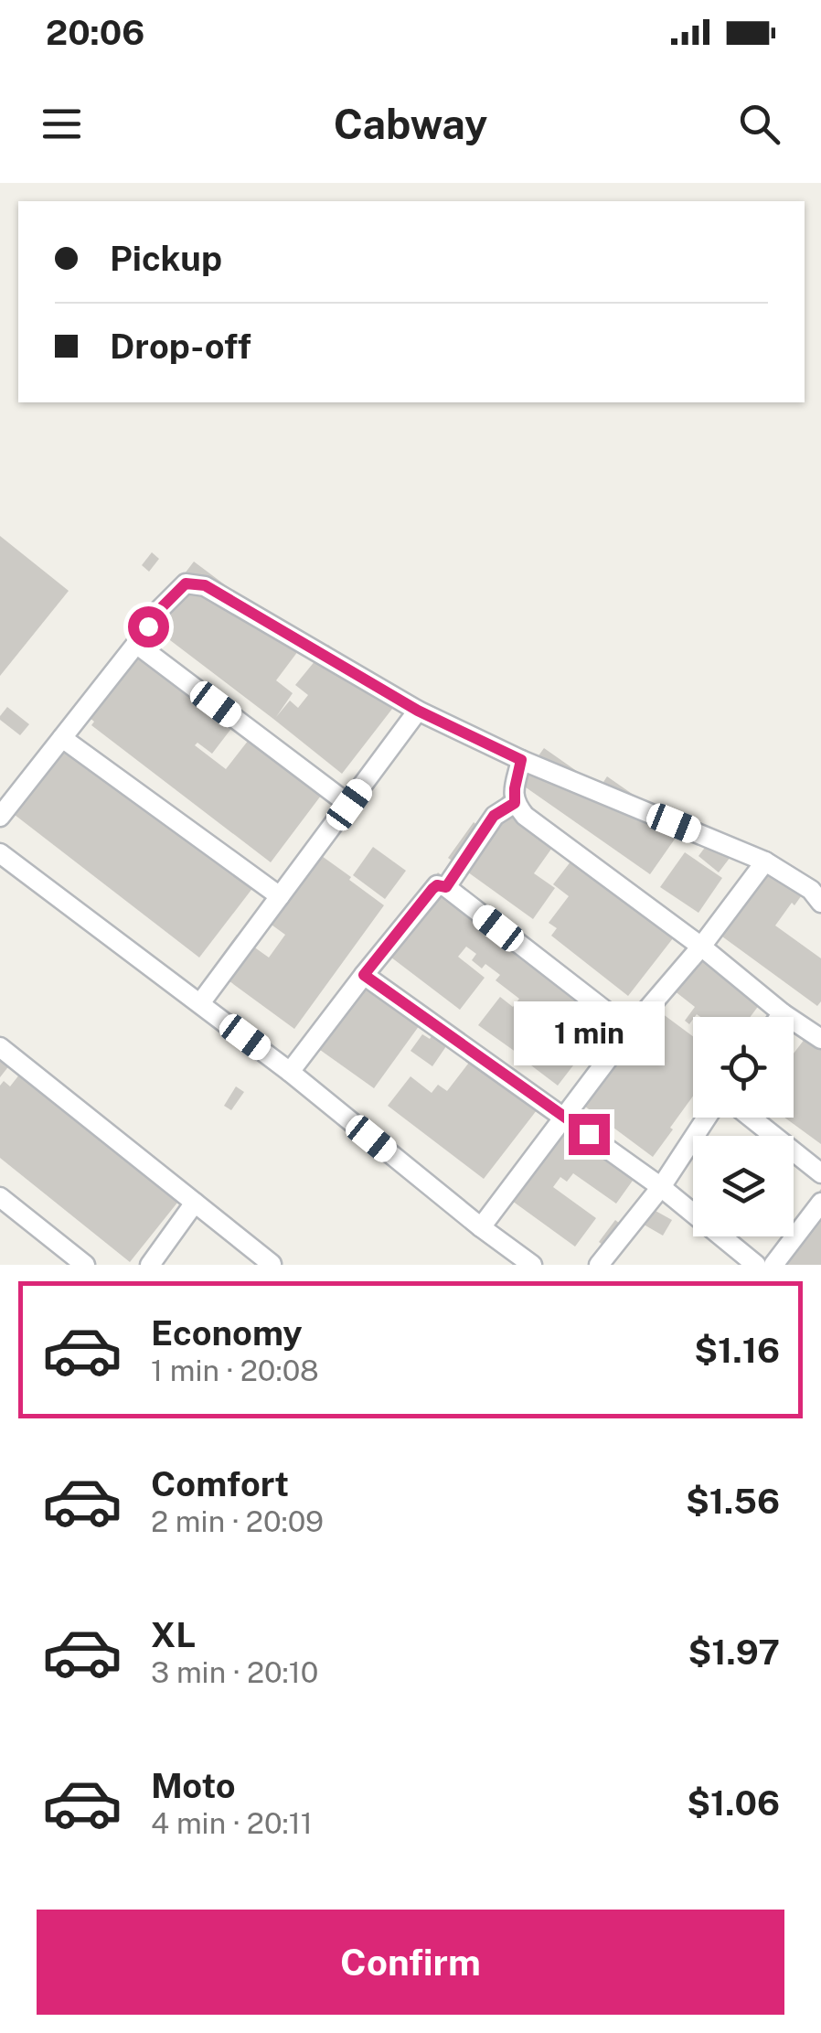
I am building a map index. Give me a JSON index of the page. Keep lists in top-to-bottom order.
{
  "page": {
    "status": "20:06",
    "header": "Cabway",
    "banner": ["Pickup", "Drop-off"],
    "bubble": "1 min",
    "list": [
      {
        "name": "Economy",
        "note": "1 min · 20:08",
        "value": "$1.16"
      },
      {
        "name": "Comfort",
        "note": "2 min · 20:09",
        "value": "$1.56"
      },
      {
        "name": "XL",
        "note": "3 min · 20:10",
        "value": "$1.97"
      },
      {
        "name": "Moto",
        "note": "4 min · 20:11",
        "value": "$1.06"
      }
    ],
    "buttons": "Confirm"
  }
}
